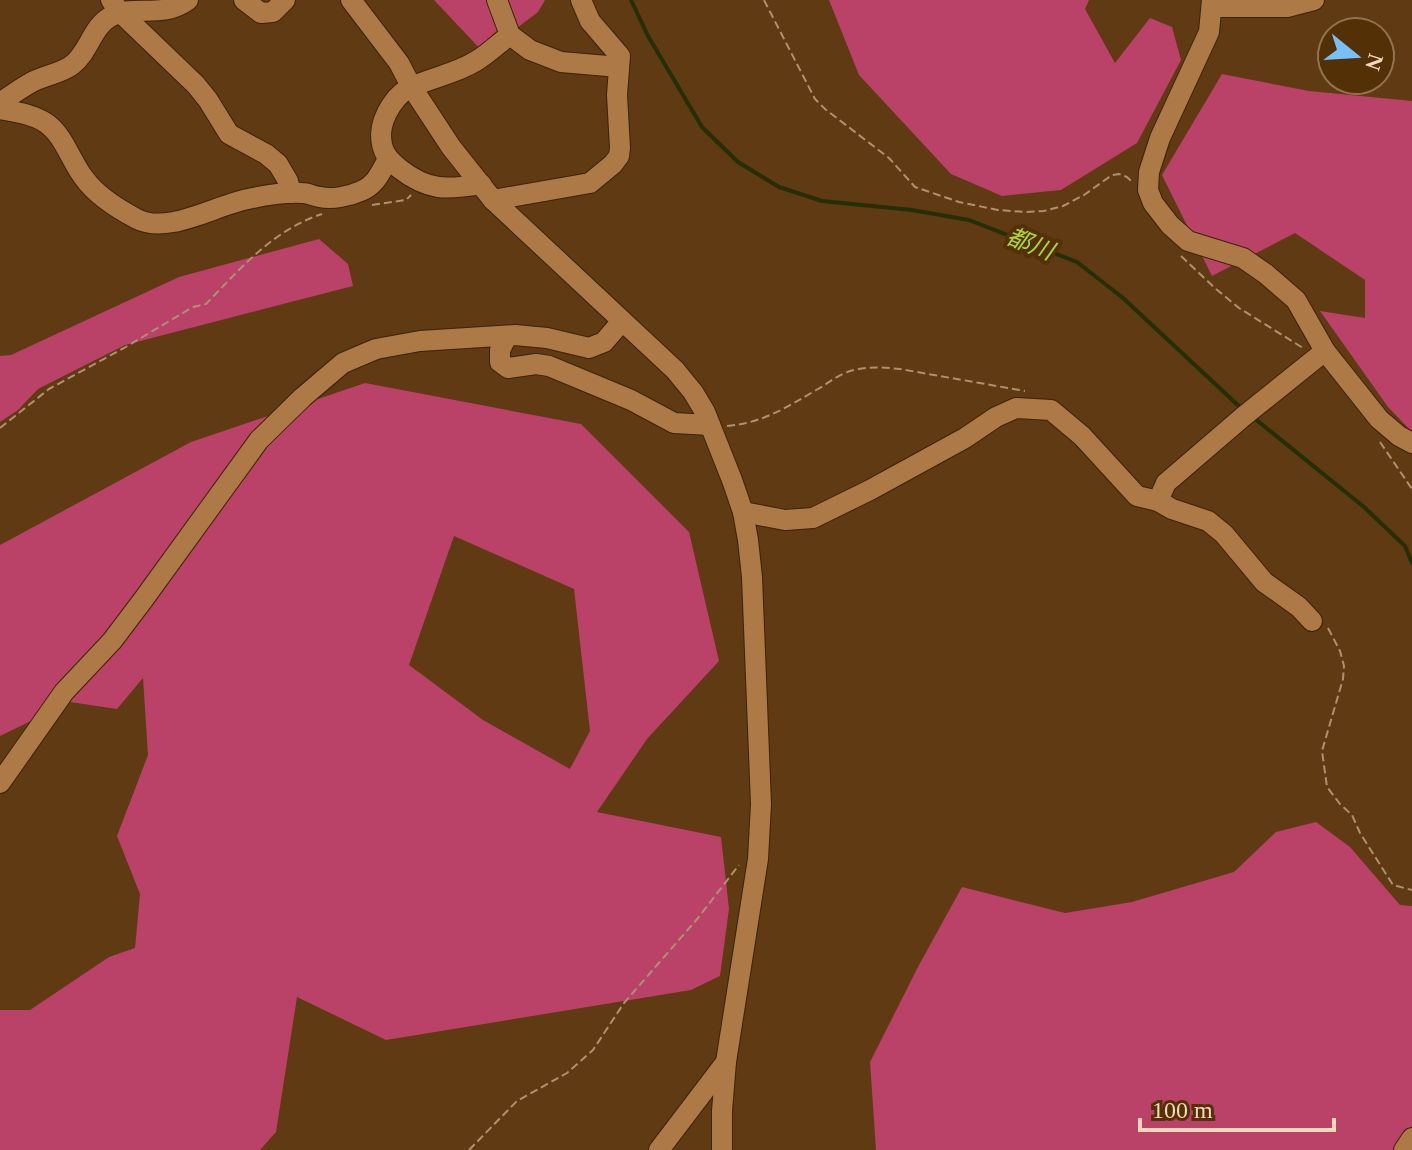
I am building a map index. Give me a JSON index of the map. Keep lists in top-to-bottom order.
{
  "water": ["都川"],
  "scale_bar": "100 m",
  "north": "right"
}
